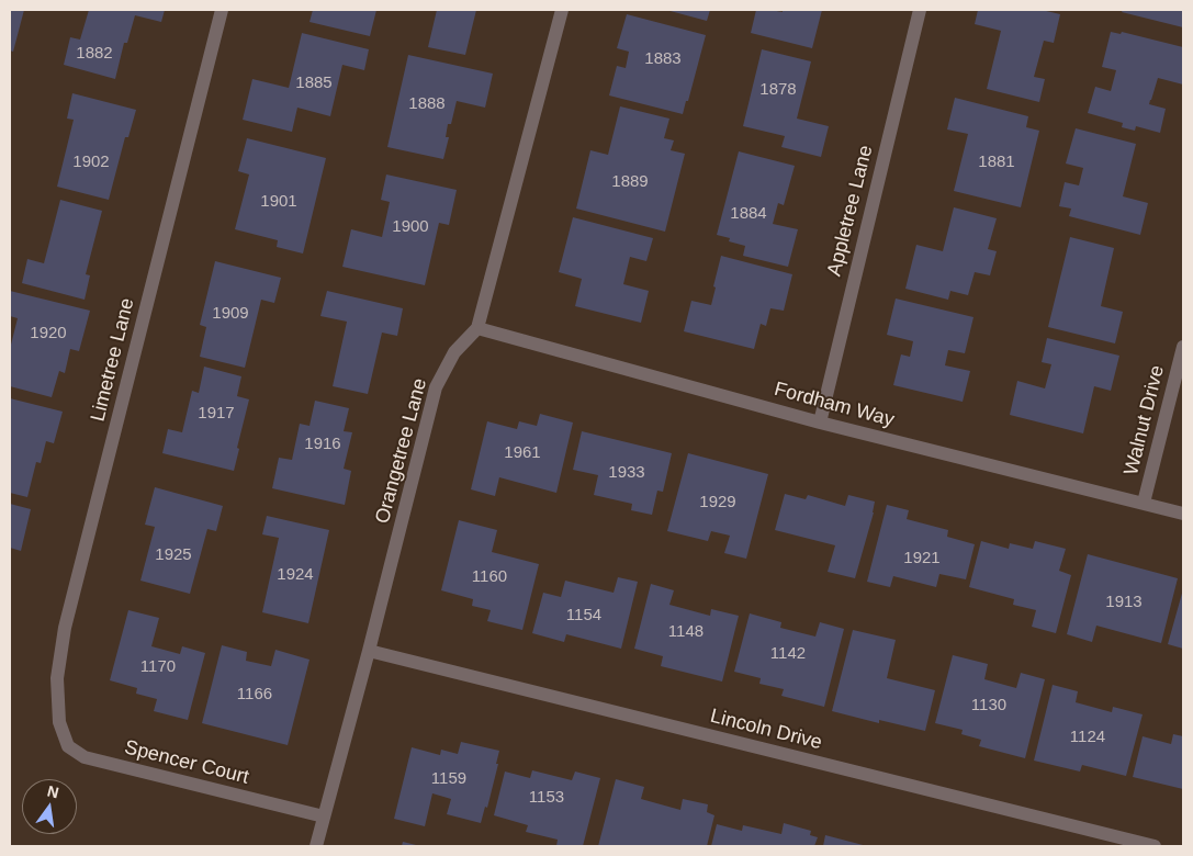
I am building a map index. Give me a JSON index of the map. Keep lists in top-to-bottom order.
{
  "streets": {
    "street": [
      "Appletree Lane",
      "Limetree Lane",
      "Fordham Way",
      "Walnut Drive",
      "Orangetree Lane",
      "Lincoln Drive",
      "Spencer Court"
    ]
  },
  "crossings": [
    ["Appletree Lane", "Fordham Way"],
    ["Limetree Lane", "Spencer Court"],
    ["Fordham Way", "Walnut Drive"],
    ["Fordham Way", "Orangetree Lane"],
    ["Orangetree Lane", "Lincoln Drive"],
    ["Orangetree Lane", "Spencer Court"]
  ],
  "house_numbers": [
    "1882",
    "1883",
    "1885",
    "1878",
    "1888",
    "1902",
    "1881",
    "1889",
    "1901",
    "1884",
    "1900",
    "1909",
    "1920",
    "1917",
    "1916",
    "1961",
    "1933",
    "1929",
    "1925",
    "1921",
    "1924",
    "1160",
    "1913",
    "1154",
    "1148",
    "1142",
    "1170",
    "1166",
    "1130",
    "1124",
    "1159",
    "1153"
  ],
  "north": "top"
}
